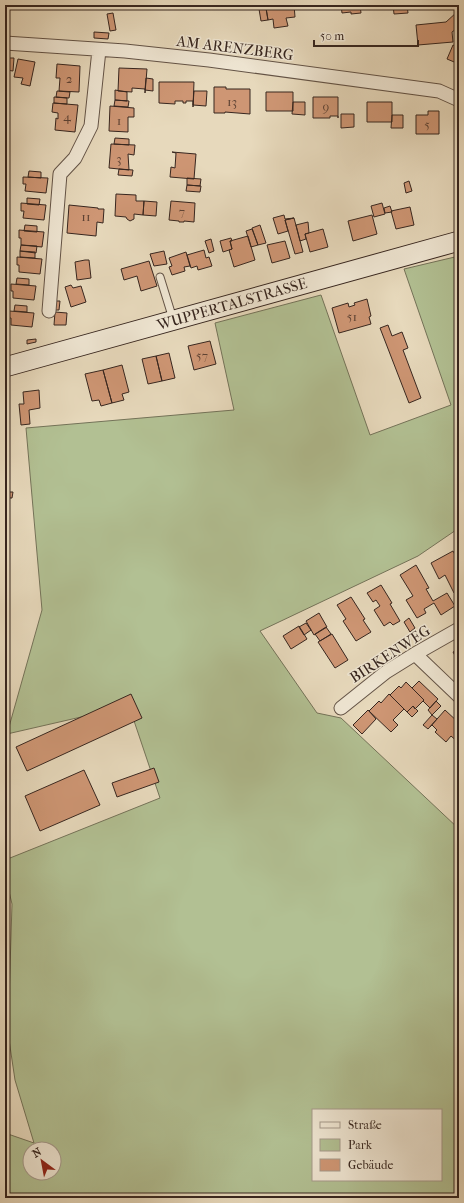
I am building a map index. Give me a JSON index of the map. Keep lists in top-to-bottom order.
{
  "streets": {
    "main road": ["WUPPERTALSTRASSE"],
    "street": ["AM ARENZBERG", "BIRKENWEG"]
  },
  "house_numbers": [
    "2",
    "13",
    "9",
    "4",
    "1",
    "5",
    "3",
    "7",
    "11",
    "51",
    "57"
  ],
  "legend": ["Straße", "Park", "Gebäude"],
  "scale_bar": "50 m",
  "north": "top left"
}
